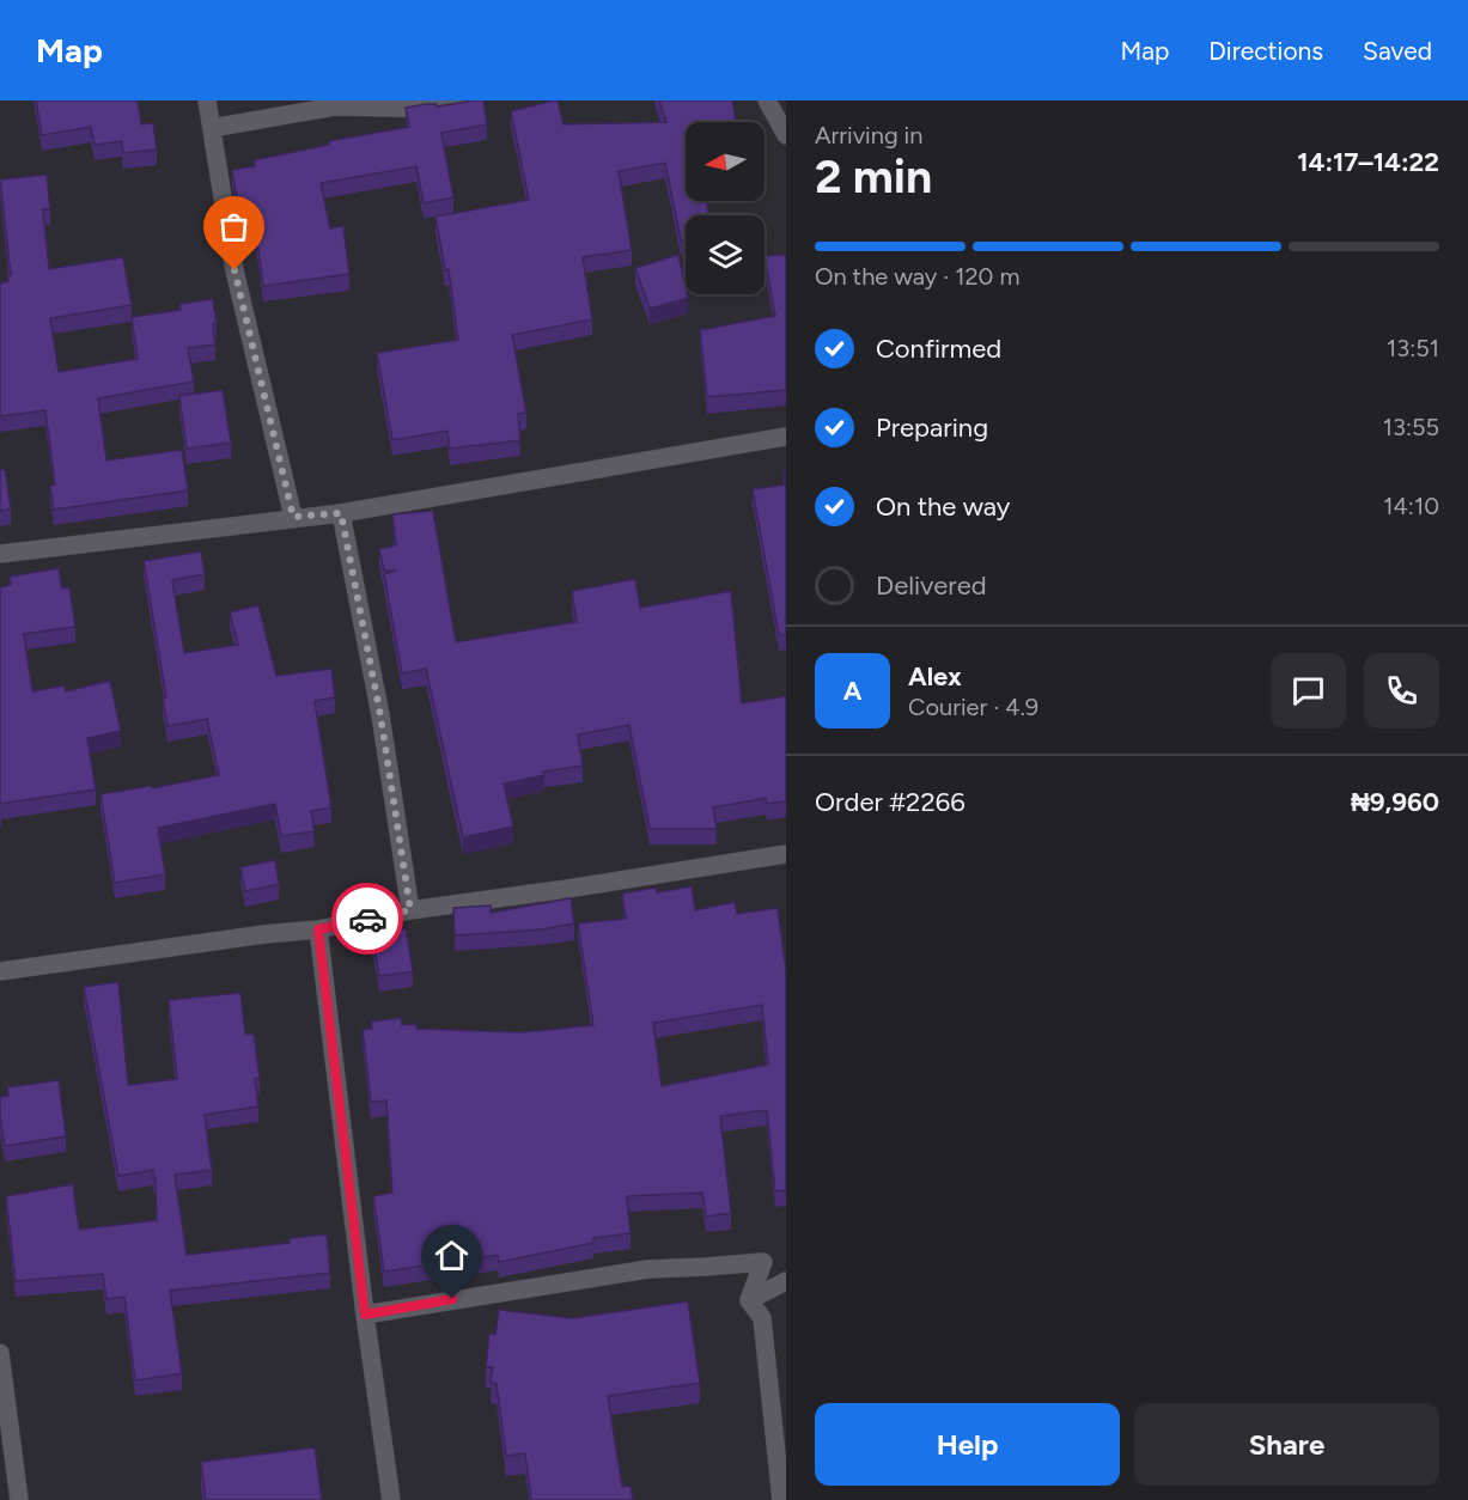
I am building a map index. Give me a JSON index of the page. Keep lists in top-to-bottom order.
{
  "north": "left",
  "page": {
    "header": "Map",
    "nav": ["Map", "Directions", "Saved"],
    "heading": ["2 min", "Arriving in", "14:17–14:22"],
    "panel": [
      "Alex",
      "Courier · 4.9",
      "Order #2266",
      "₦9,960"
    ],
    "bar": "On the way · 120 m",
    "list": [
      ["Confirmed", "13:51"],
      ["Preparing", "13:55"],
      ["On the way", "14:10"],
      "Delivered"
    ],
    "round": "A",
    "buttons": ["Help", "Share"]
  }
}
